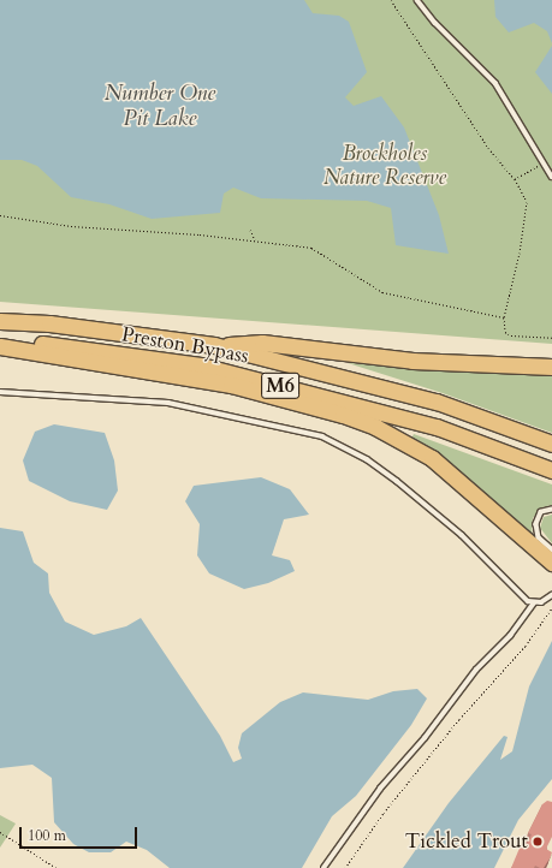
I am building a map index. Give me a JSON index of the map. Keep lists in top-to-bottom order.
{
  "streets": {
    "highway": ["Preston Bypass", "M6"]
  },
  "water": ["Number One Pit Lake"],
  "parks": ["Brockholes Nature Reserve"],
  "places": ["Tickled Trout"],
  "scale_bar": "100 m"
}
